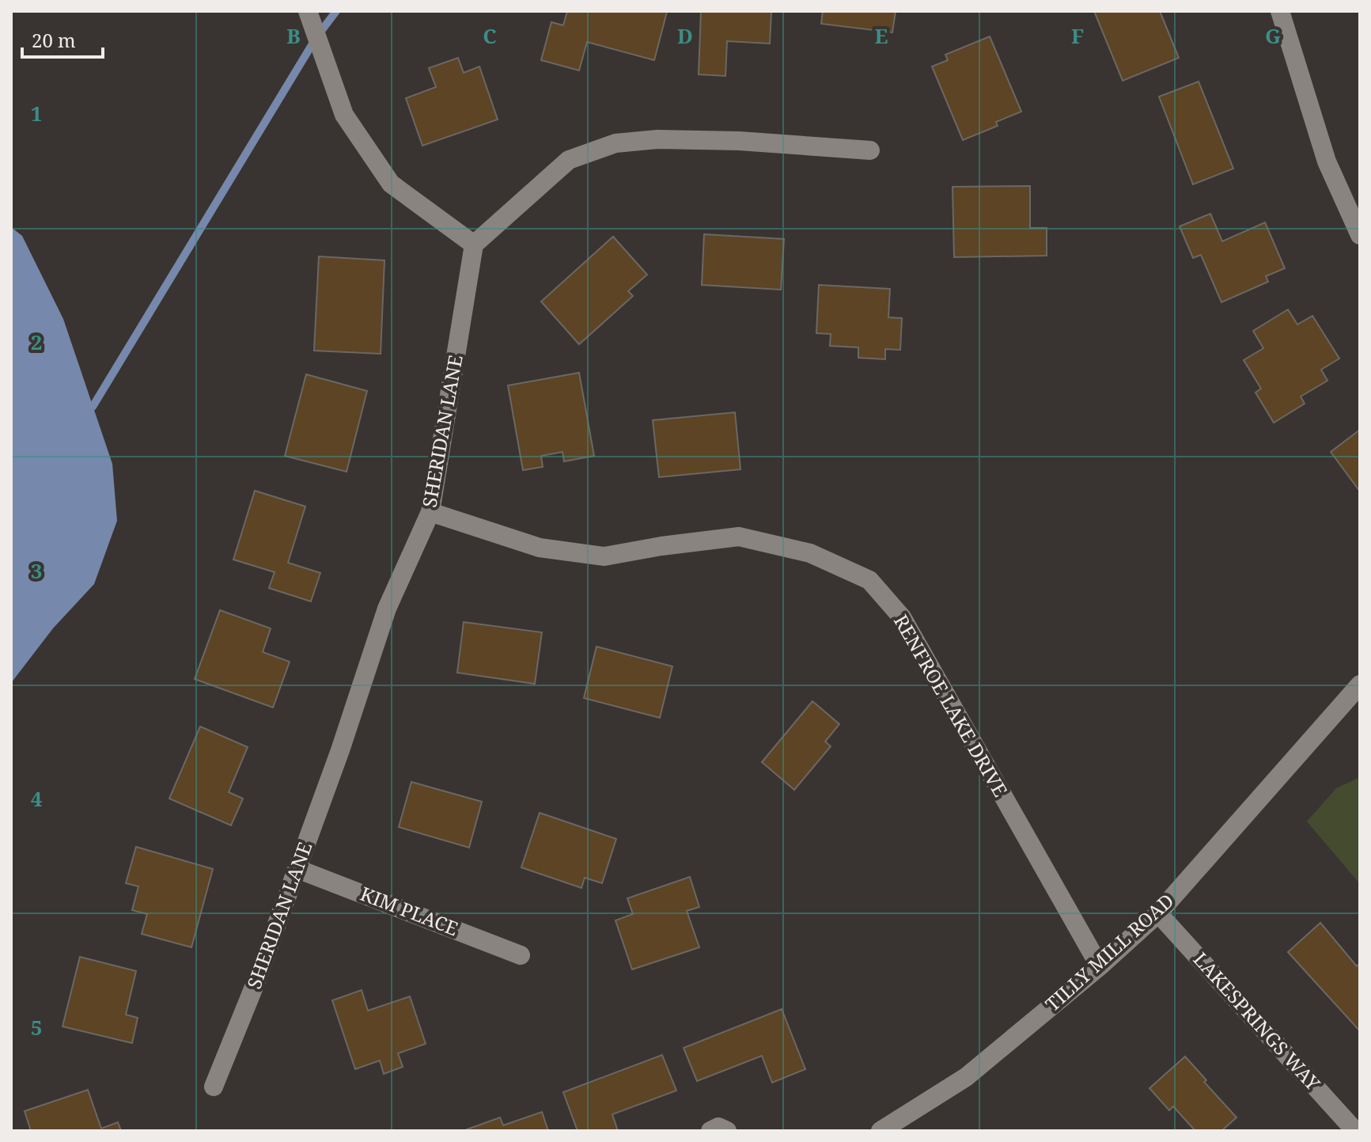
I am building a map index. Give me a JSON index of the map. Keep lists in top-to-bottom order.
{
  "streets": {
    "street": [
      "SHERIDAN LANE",
      "RENFROE LAKE DRIVE",
      "KIM PLACE",
      "TILLY MILL ROAD",
      "LAKESPRINGS WAY"
    ]
  },
  "crossings": [
    ["SHERIDAN LANE", "RENFROE LAKE DRIVE"],
    ["SHERIDAN LANE", "KIM PLACE"],
    ["RENFROE LAKE DRIVE", "TILLY MILL ROAD"],
    ["TILLY MILL ROAD", "LAKESPRINGS WAY"]
  ],
  "scale_bar": "20 m",
  "grid": {
    "columns": [
      "B",
      "C",
      "D",
      "E",
      "F",
      "G"
    ],
    "rows": [
      "1",
      "2",
      "3",
      "4",
      "5"
    ]
  }
}
